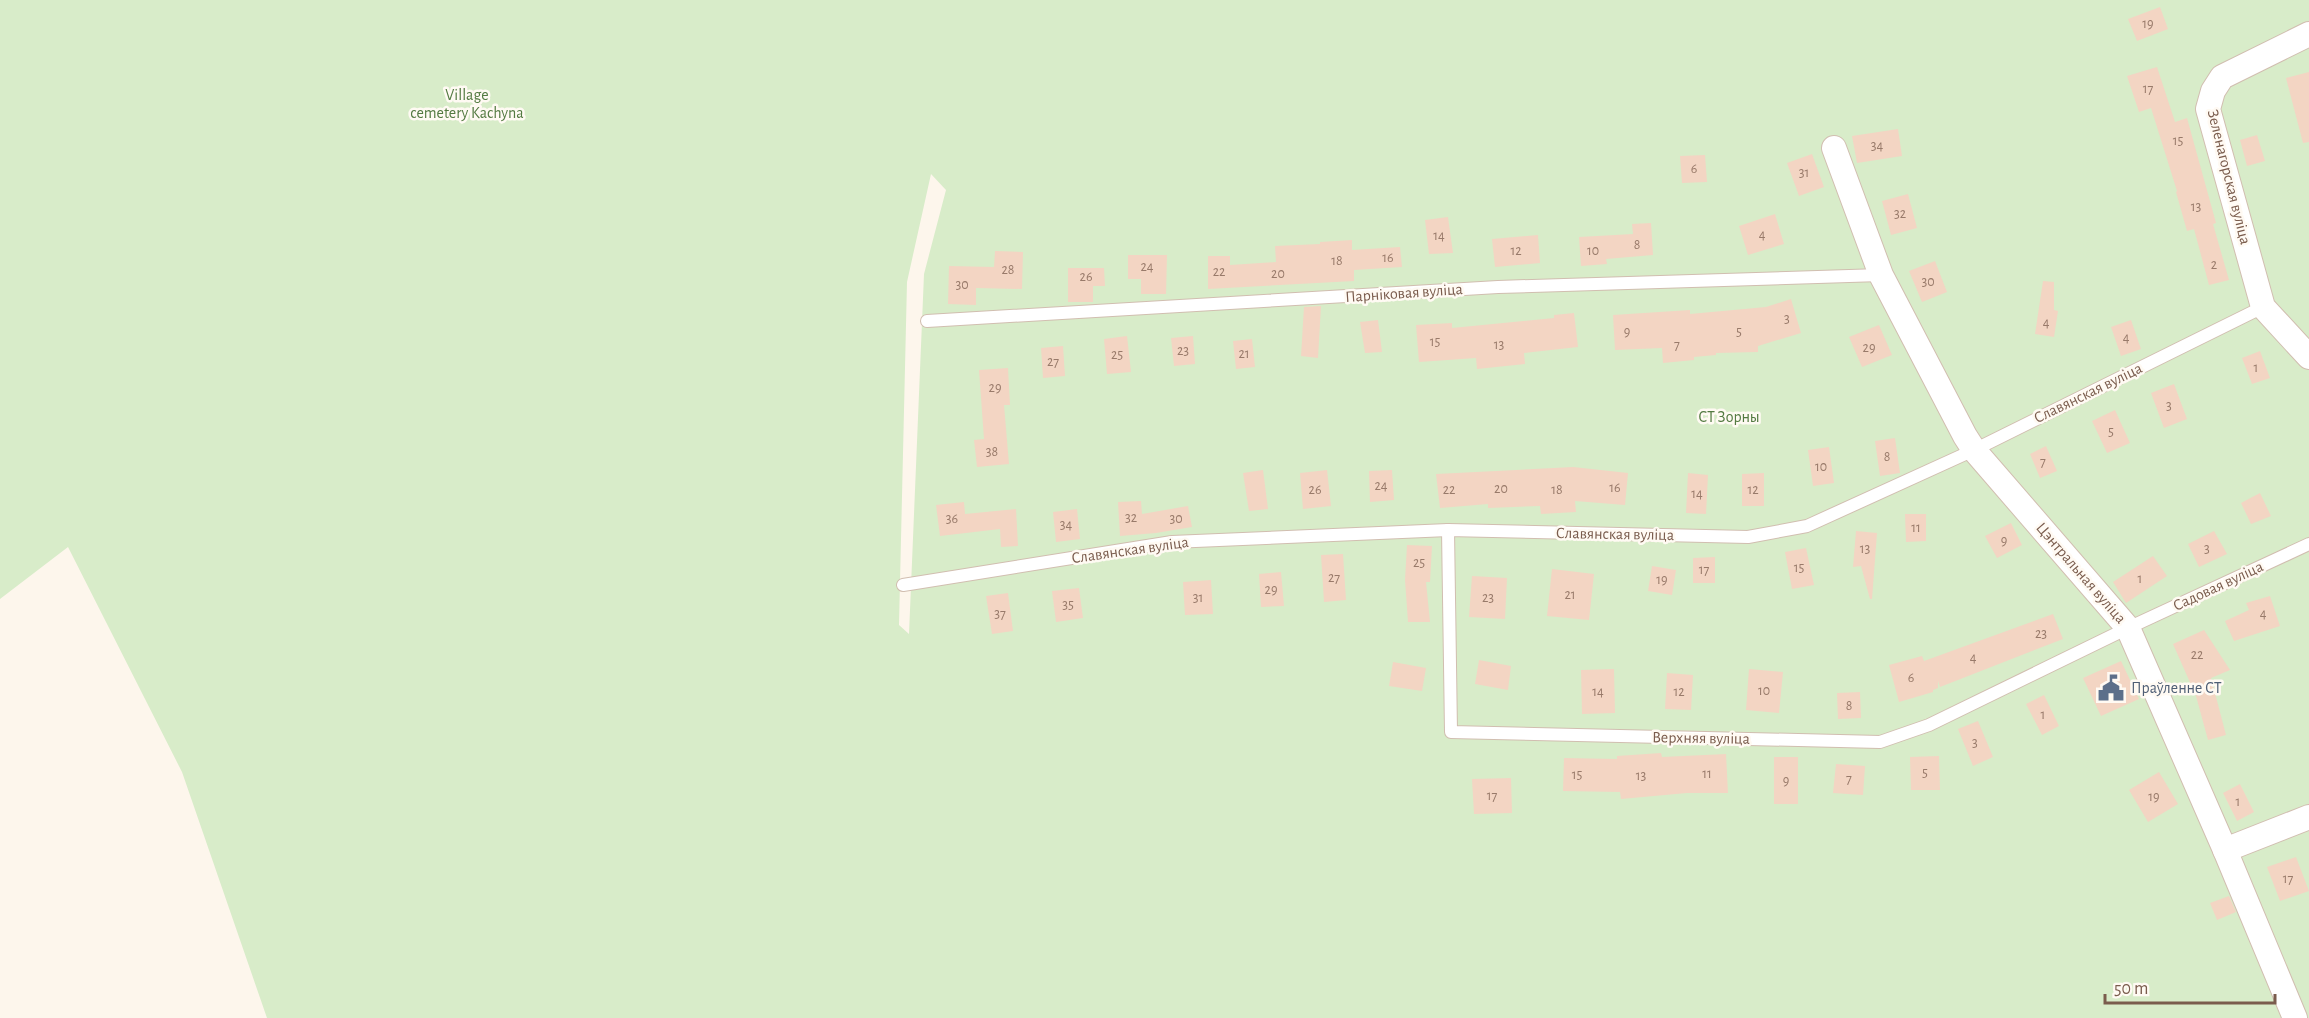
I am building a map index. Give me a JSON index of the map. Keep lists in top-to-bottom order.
{
  "streets": {
    "street": ["Зеленагорская вуліца", "Цэнтральная вуліца"],
    "lane": [
      "Парніковая вуліца",
      "Славянская вуліца",
      "Садовая вуліца",
      "Верхняя вуліца"
    ]
  },
  "crossings": [
    ["Зеленагорская вуліца", "Славянская вуліца"],
    ["Парніковая вуліца", "Цэнтральная вуліца"],
    ["Славянская вуліца", "Цэнтральная вуліца"],
    ["Славянская вуліца", "Верхняя вуліца"],
    ["Цэнтральная вуліца", "Садовая вуліца"],
    ["Цэнтральная вуліца", "Верхняя вуліца"],
    ["Садовая вуліца", "Верхняя вуліца"]
  ],
  "parks": ["Village cemetery Kachyna", "СТ Зорны"],
  "places": {
    "public building": ["Праўленне СТ"]
  },
  "house_numbers": [
    "19",
    "17",
    "15",
    "34",
    "6",
    "31",
    "13",
    "32",
    "4",
    "14",
    "8",
    "12",
    "10",
    "16",
    "18",
    "2",
    "24",
    "28",
    "22",
    "20",
    "26",
    "30",
    "30",
    "3",
    "4",
    "9",
    "5",
    "4",
    "15",
    "13",
    "7",
    "29",
    "23",
    "21",
    "25",
    "27",
    "1",
    "29",
    "3",
    "5",
    "38",
    "8",
    "7",
    "10",
    "24",
    "16",
    "20",
    "26",
    "22",
    "18",
    "12",
    "14",
    "32",
    "36",
    "30",
    "34",
    "11",
    "9",
    "13",
    "3",
    "25",
    "15",
    "17",
    "27",
    "1",
    "19",
    "29",
    "21",
    "31",
    "23",
    "35",
    "37",
    "4",
    "23",
    "22",
    "4",
    "6",
    "10",
    "14",
    "12",
    "8",
    "1",
    "3",
    "5",
    "11",
    "15",
    "13",
    "7",
    "9",
    "17",
    "19",
    "1",
    "17"
  ],
  "scale_bar": "50 m"
}
